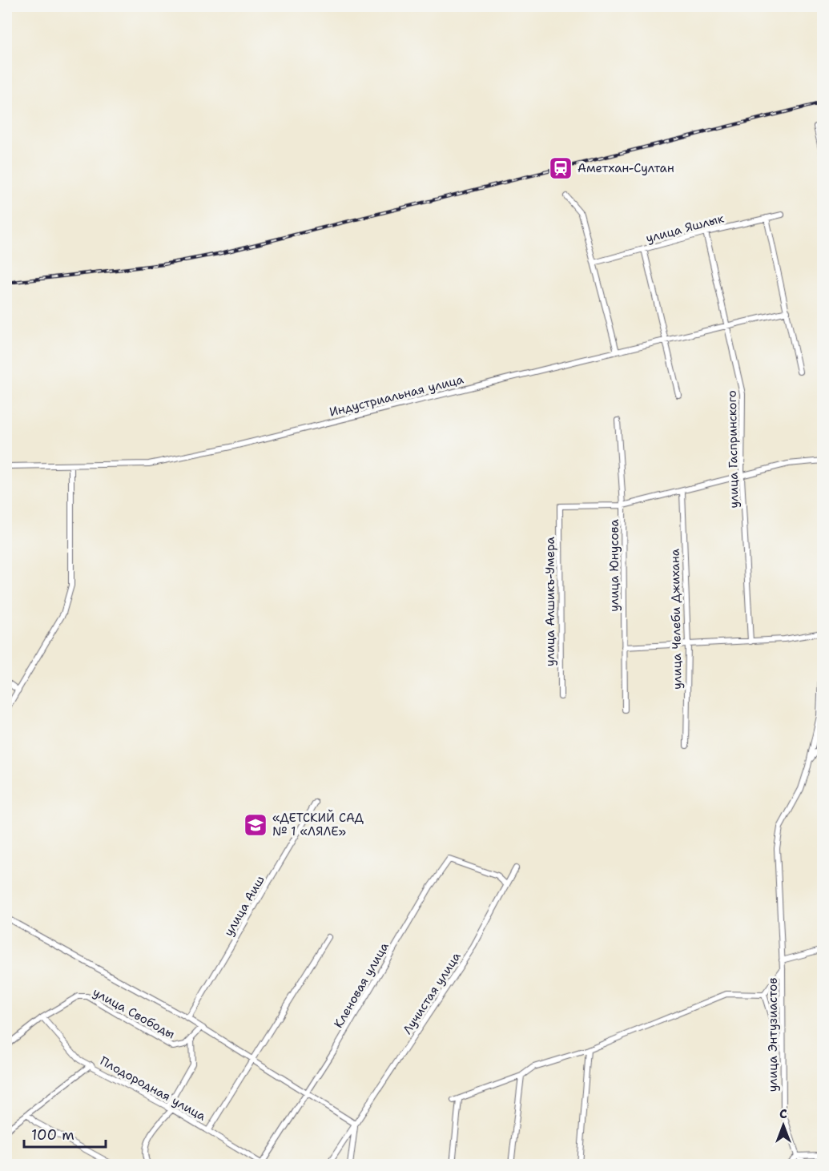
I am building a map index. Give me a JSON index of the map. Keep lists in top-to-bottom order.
{
  "streets": {
    "street": [
      "улица Яшлык",
      "Индустриальная улица",
      "улица Гаспринского",
      "улица Юнусова",
      "улица Алшикъ-Умера",
      "улица Челеби Джихана",
      "улица Аиш",
      "Кленовая улица",
      "Лучистая улица",
      "улица Свободы",
      "улица Энтузиастов",
      "Плодородная улица"
    ]
  },
  "crossings": [
    ["улица Яшлык", "улица Гаспринского"],
    ["Индустриальная улица", "улица Гаспринского"],
    ["улица Юнусова", "улица Алшикъ-Умера"],
    ["Кленовая улица", "Лучистая улица"],
    ["Кленовая улица", "Плодородная улица"],
    ["улица Свободы", "Плодородная улица"]
  ],
  "places": {
    "station": ["Аметхан-Султан"],
    "school or university": ["«ДЕТСКИЙ САД № 1 «ЛЯЛЕ»"]
  },
  "scale_bar": "100 m",
  "north": "top"
}
